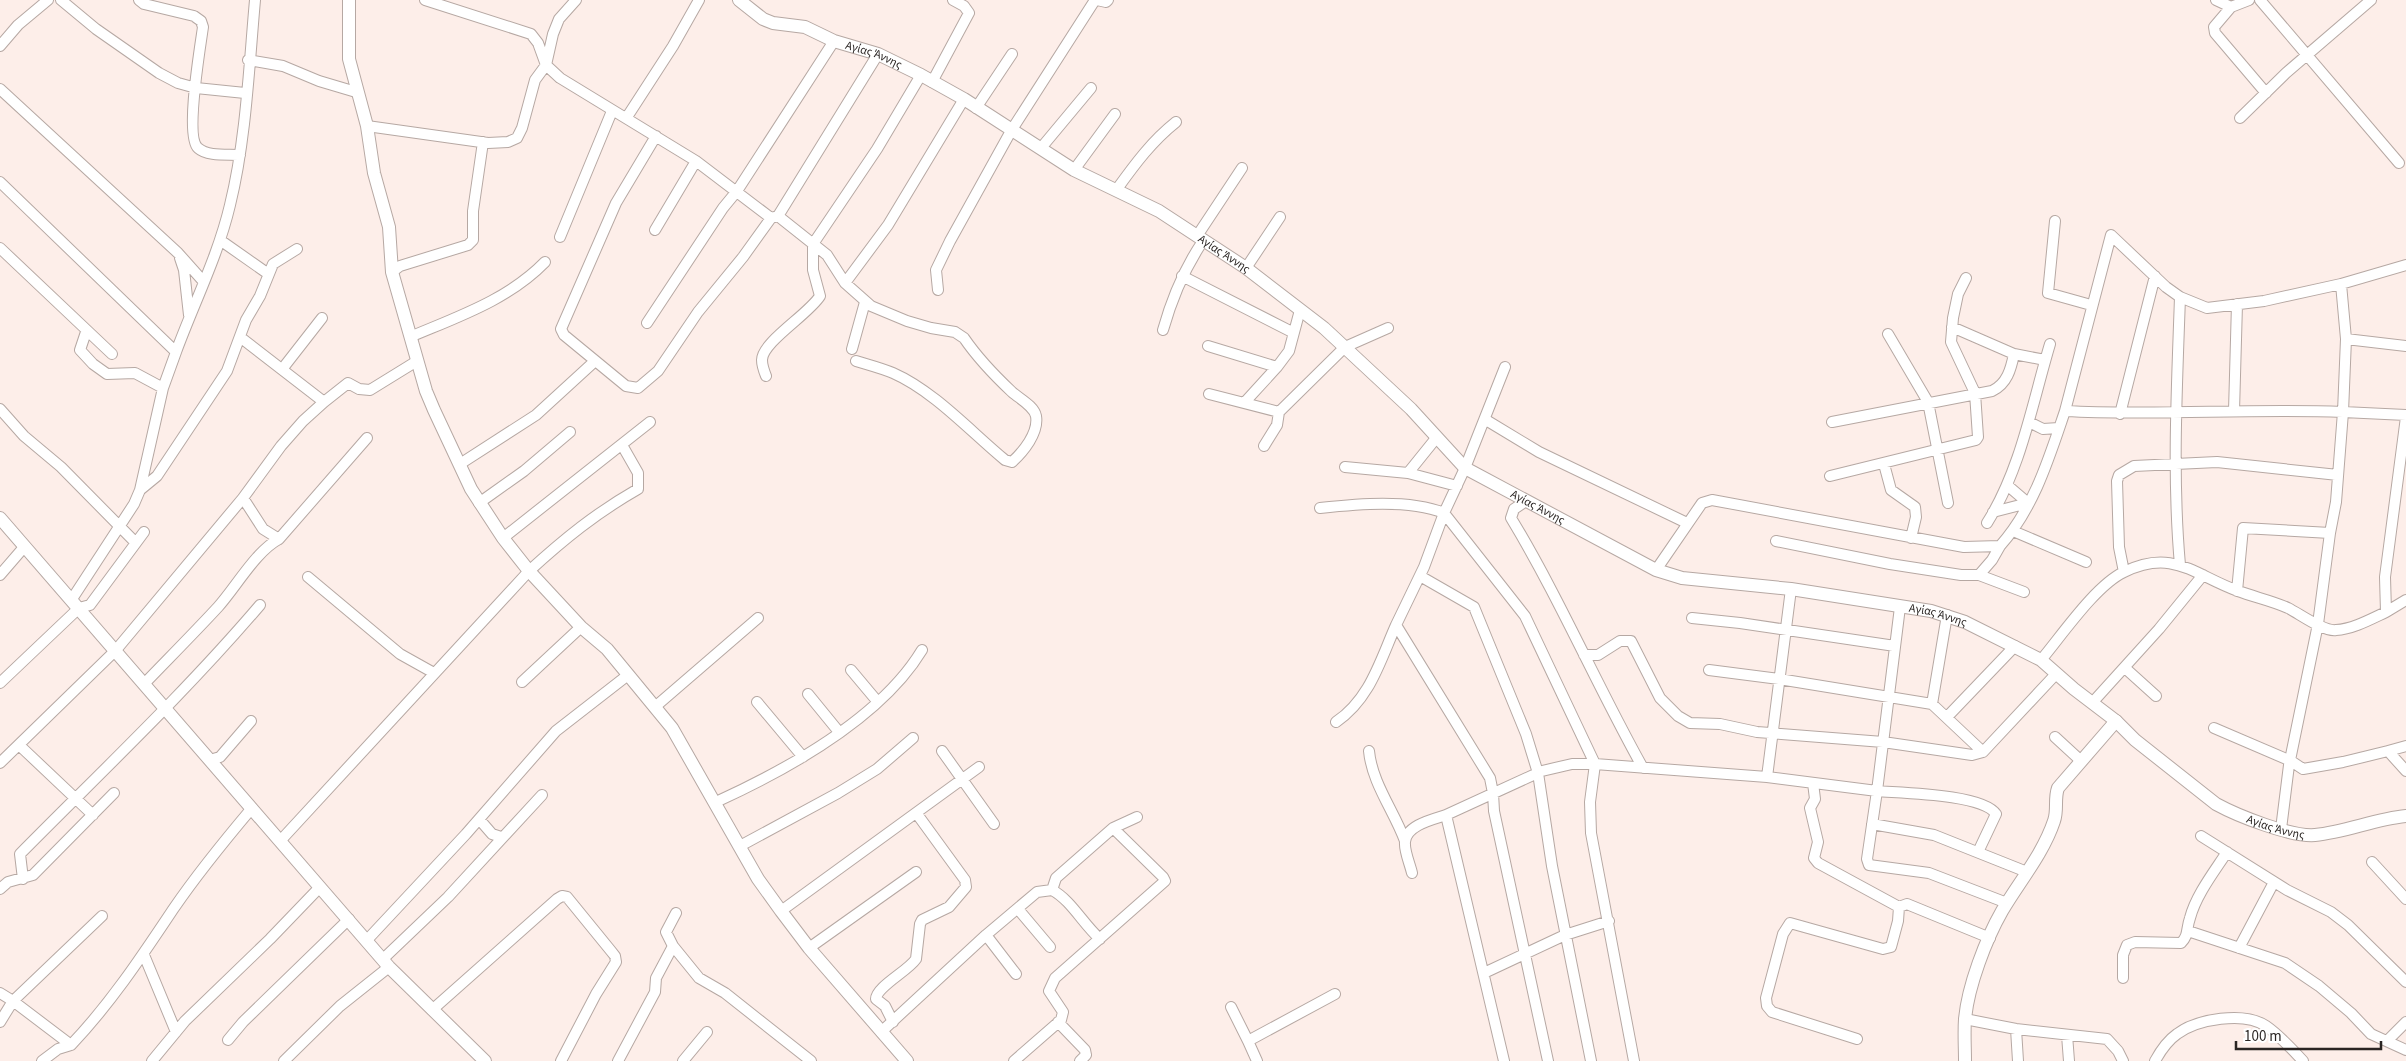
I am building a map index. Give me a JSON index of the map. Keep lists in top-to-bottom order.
{
  "streets": {
    "street": ["Αγίας Άννης"]
  },
  "scale_bar": "100 m"
}
